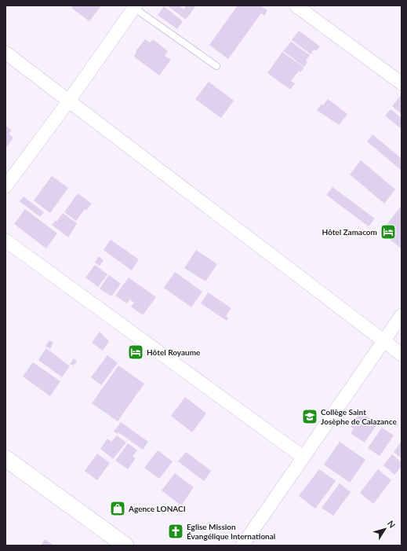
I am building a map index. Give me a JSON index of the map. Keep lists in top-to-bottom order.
{
  "places": {
    "hotel": ["Hôtel Zamacom", "Hôtel Royaume"],
    "school or university": ["Collège Saint Josèphe de Calazance"],
    "shop": ["Agence LONACI"],
    "church": ["Eglise Mission Évangélique International"]
  },
  "north": "top right"
}
